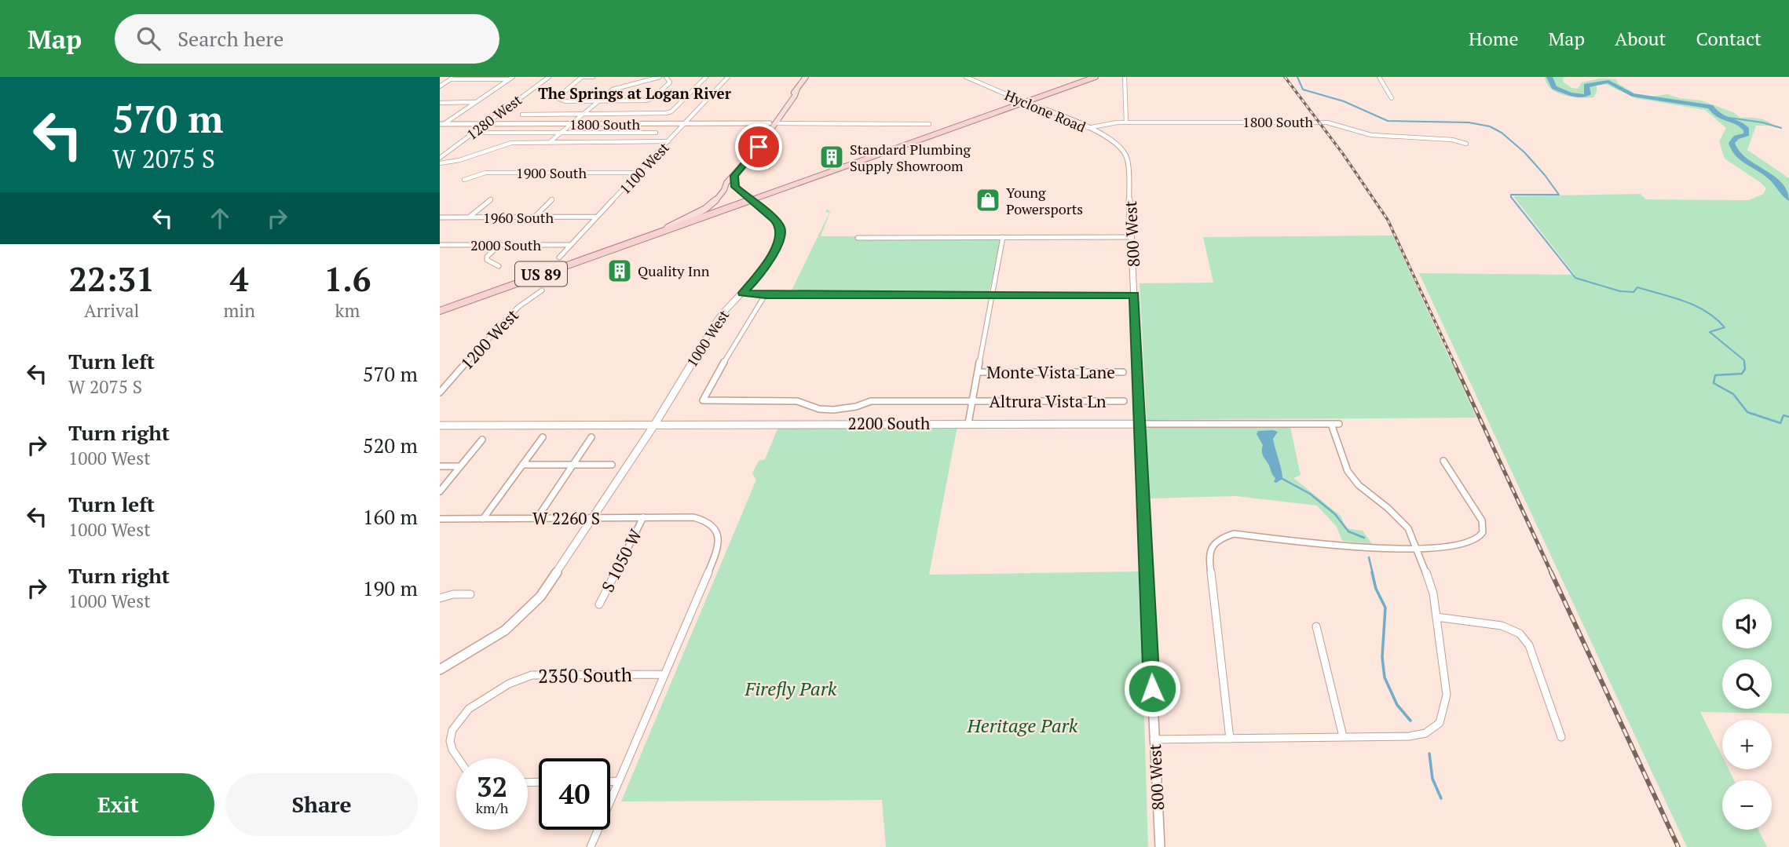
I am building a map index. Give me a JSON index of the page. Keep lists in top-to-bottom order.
{
  "streets": {
    "highway": ["US 89"],
    "main road": ["1000 West"],
    "street": [
      "Hyclone Road",
      "1280 West",
      "1800 South",
      "1100 West",
      "1900 South",
      "1960 South",
      "800 West",
      "2000 South",
      "1200 West",
      "Monte Vista Lane",
      "Altrura Vista Ln",
      "2200 South",
      "W 2260 S",
      "S 1050 W",
      "2350 South"
    ]
  },
  "crossings": [
    ["Hyclone Road", "1800 South"],
    ["Hyclone Road", "800 West"],
    ["Hyclone Road", "US 89"],
    ["1280 West", "1800 South"],
    ["1800 South", "1100 West"],
    ["1100 West", "1900 South"],
    ["1100 West", "1960 South"],
    ["1100 West", "2000 South"],
    ["800 West", "2200 South"],
    ["US 89", "1000 West"],
    ["1000 West", "2200 South"],
    ["1000 West", "W 2260 S"],
    ["W 2260 S", "S 1050 W"],
    ["W 2260 S", "2350 South"]
  ],
  "districts": ["The Springs at Logan River"],
  "parks": ["Firefly Park", "Heritage Park"],
  "places": {
    "building": ["Standard Plumbing Supply Showroom", "Quality Inn"],
    "shop": ["Young Powersports"]
  },
  "page": {
    "header": "Map",
    "search": "Search here",
    "nav": [
      "Home",
      "Map",
      "About",
      "Contact"
    ],
    "turn": ["570 m", "W 2075 S"],
    "eta": [
      "22:31",
      "Arrival",
      "4",
      "min",
      "1.6",
      "km"
    ],
    "list": [
      {
        "name": "Turn left",
        "note": "W 2075 S",
        "value": "570 m"
      },
      {
        "name": "Turn right",
        "note": "1000 West",
        "value": "520 m"
      },
      {
        "name": "Turn left",
        "note": "1000 West",
        "value": "160 m"
      },
      {
        "name": "Turn right",
        "note": "1000 West",
        "value": "190 m"
      }
    ],
    "map_buttons": ["+", "−"],
    "speed": "32 km/h",
    "limit": "40",
    "buttons": ["Exit", "Share"]
  }
}
